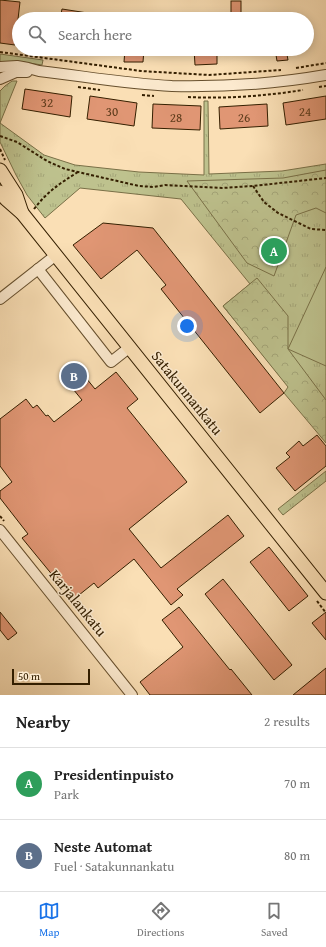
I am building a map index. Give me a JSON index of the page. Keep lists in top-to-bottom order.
{
  "streets": {
    "main road": ["Satakunnankatu"],
    "street": ["Karjalankatu"]
  },
  "house_numbers": [
    "32",
    "30",
    "24",
    "28",
    "26"
  ],
  "scale_bar": "50 m",
  "page": {
    "search": "Search here",
    "pins": ["A", "B"],
    "scale": "50 m",
    "heading": ["Nearby", "2 results"],
    "list": [
      {
        "mark": "A",
        "name": "Presidentinpuisto",
        "note": "Park",
        "value": "70 m"
      },
      {
        "mark": "B",
        "name": "Neste Automat",
        "note": "Fuel · Satakunnankatu",
        "value": "80 m"
      }
    ],
    "nav": ["Map", "Directions", "Saved"]
  }
}
